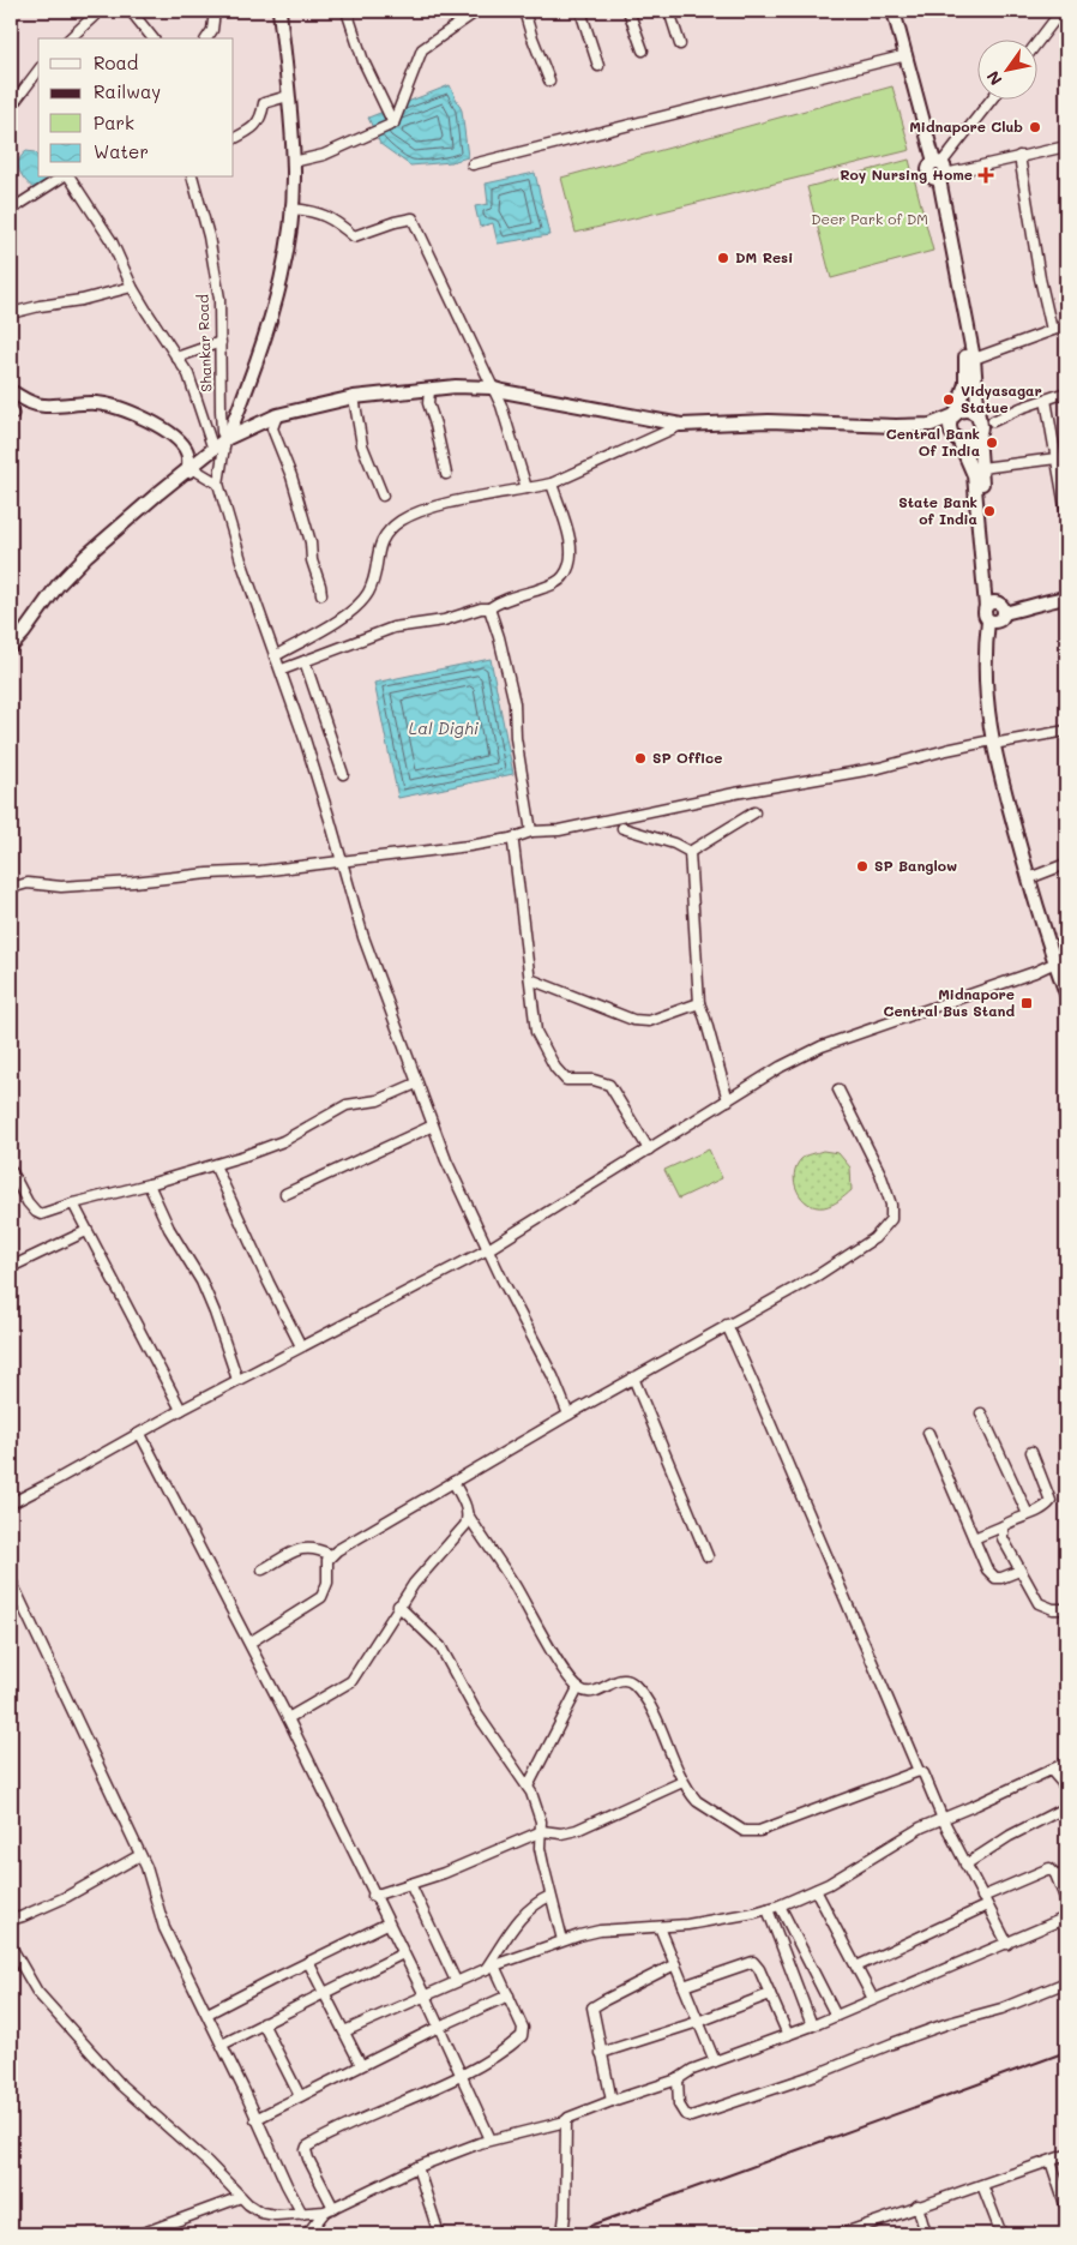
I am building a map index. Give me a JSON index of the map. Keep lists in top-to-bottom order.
{
  "streets": {
    "street": ["Shankar Road"]
  },
  "water": ["Lal Dighi"],
  "parks": ["Deer Park of DM"],
  "places": {
    "other": [
      "Midnapore Club",
      "DM Resi",
      "Vidyasagar Statue",
      "Central Bank Of India",
      "State Bank of India",
      "SP Office",
      "SP Banglow"
    ],
    "health": ["Roy Nursing Home"],
    "transit": ["Midnapore Central Bus Stand"]
  },
  "legend": [
    "Road",
    "Railway",
    "Park",
    "Water"
  ],
  "north": "bottom left"
}
